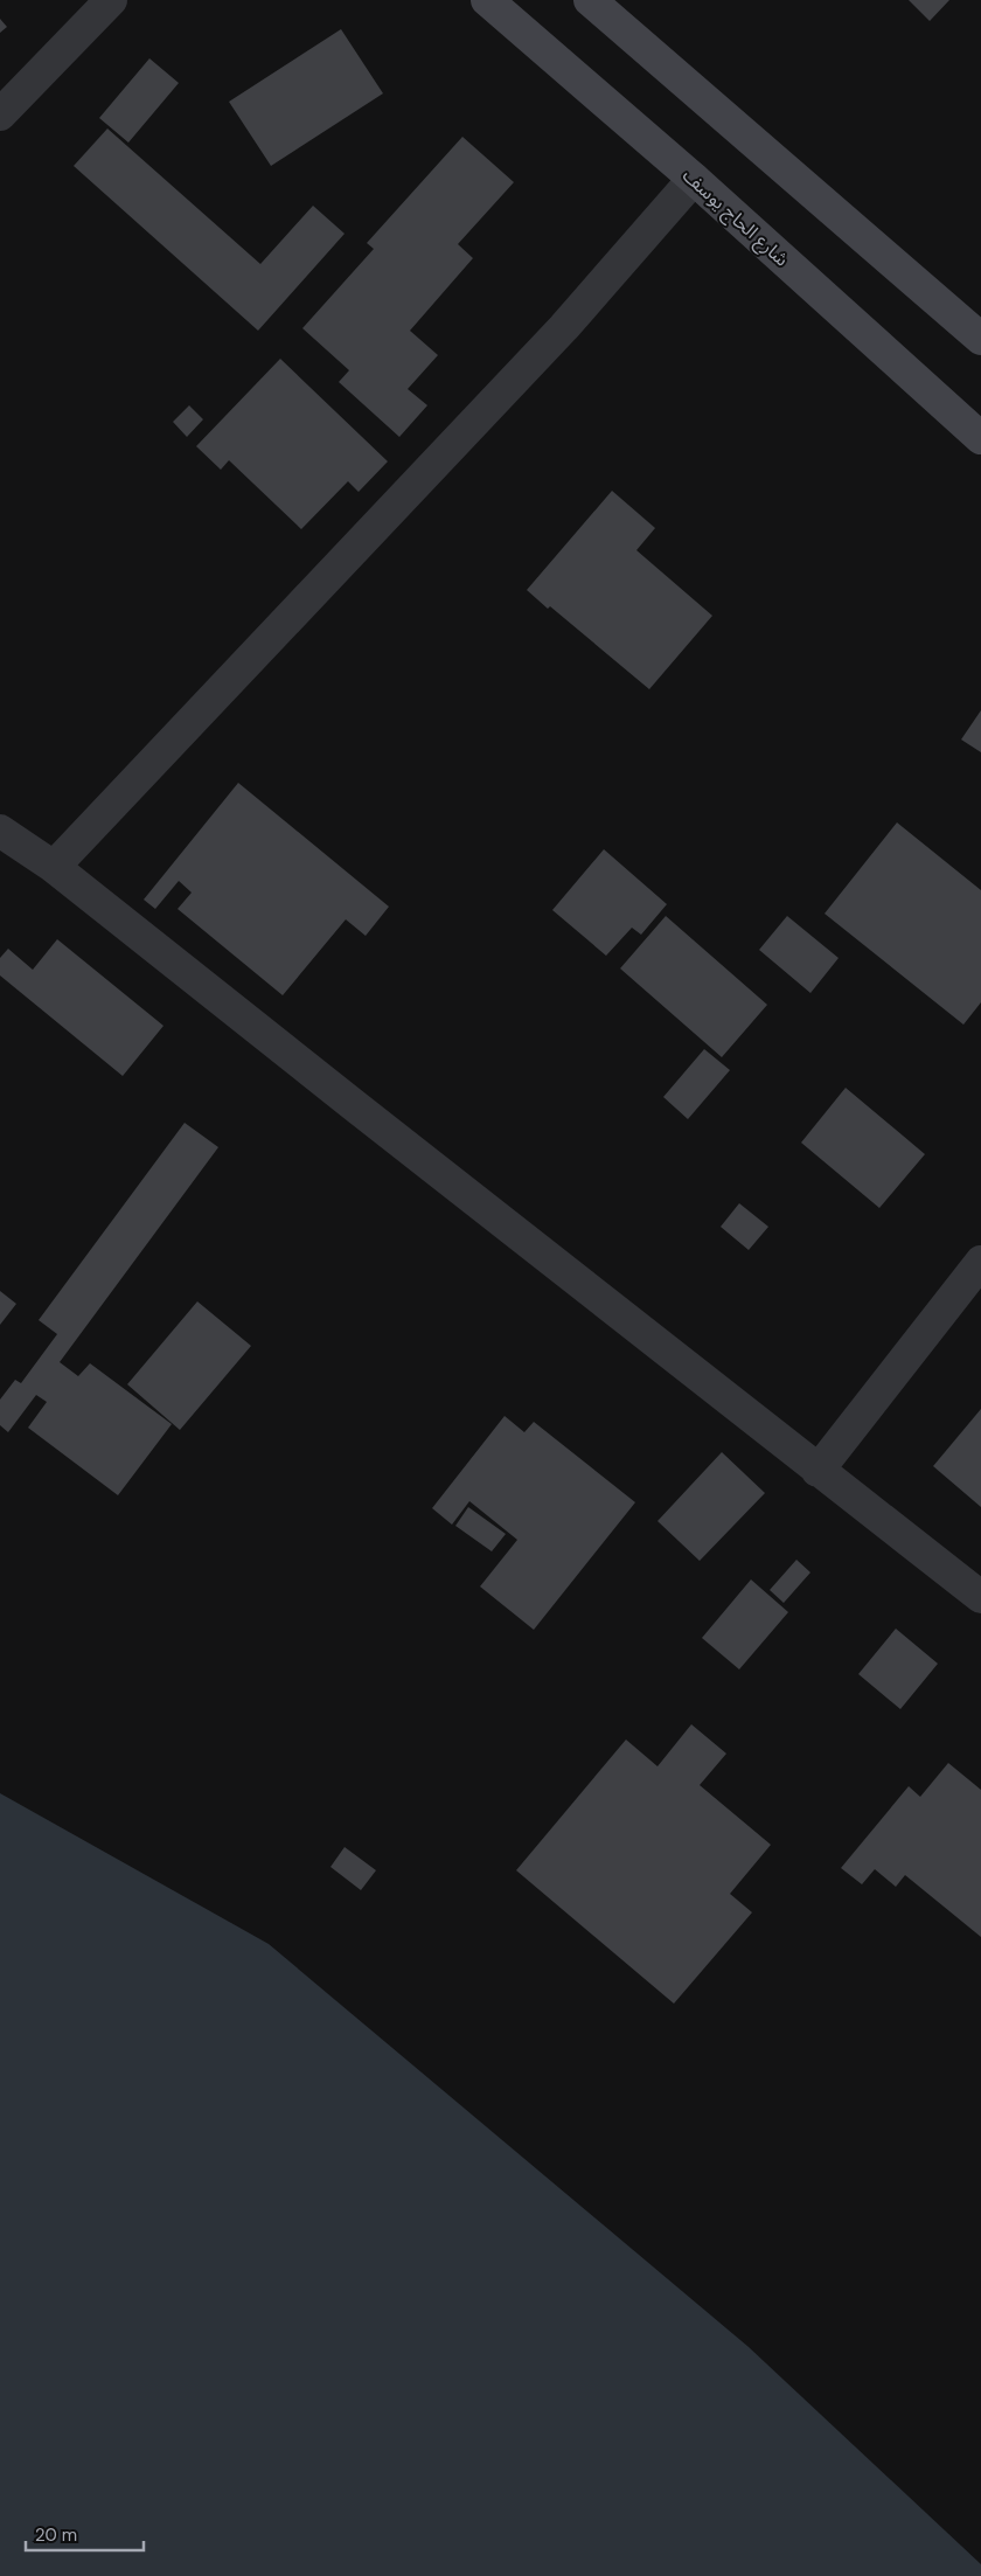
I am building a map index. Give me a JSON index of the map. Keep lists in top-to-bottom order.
{
  "streets": {
    "main road": ["شارع الحاج يوسف"]
  },
  "scale_bar": "20 m"
}
